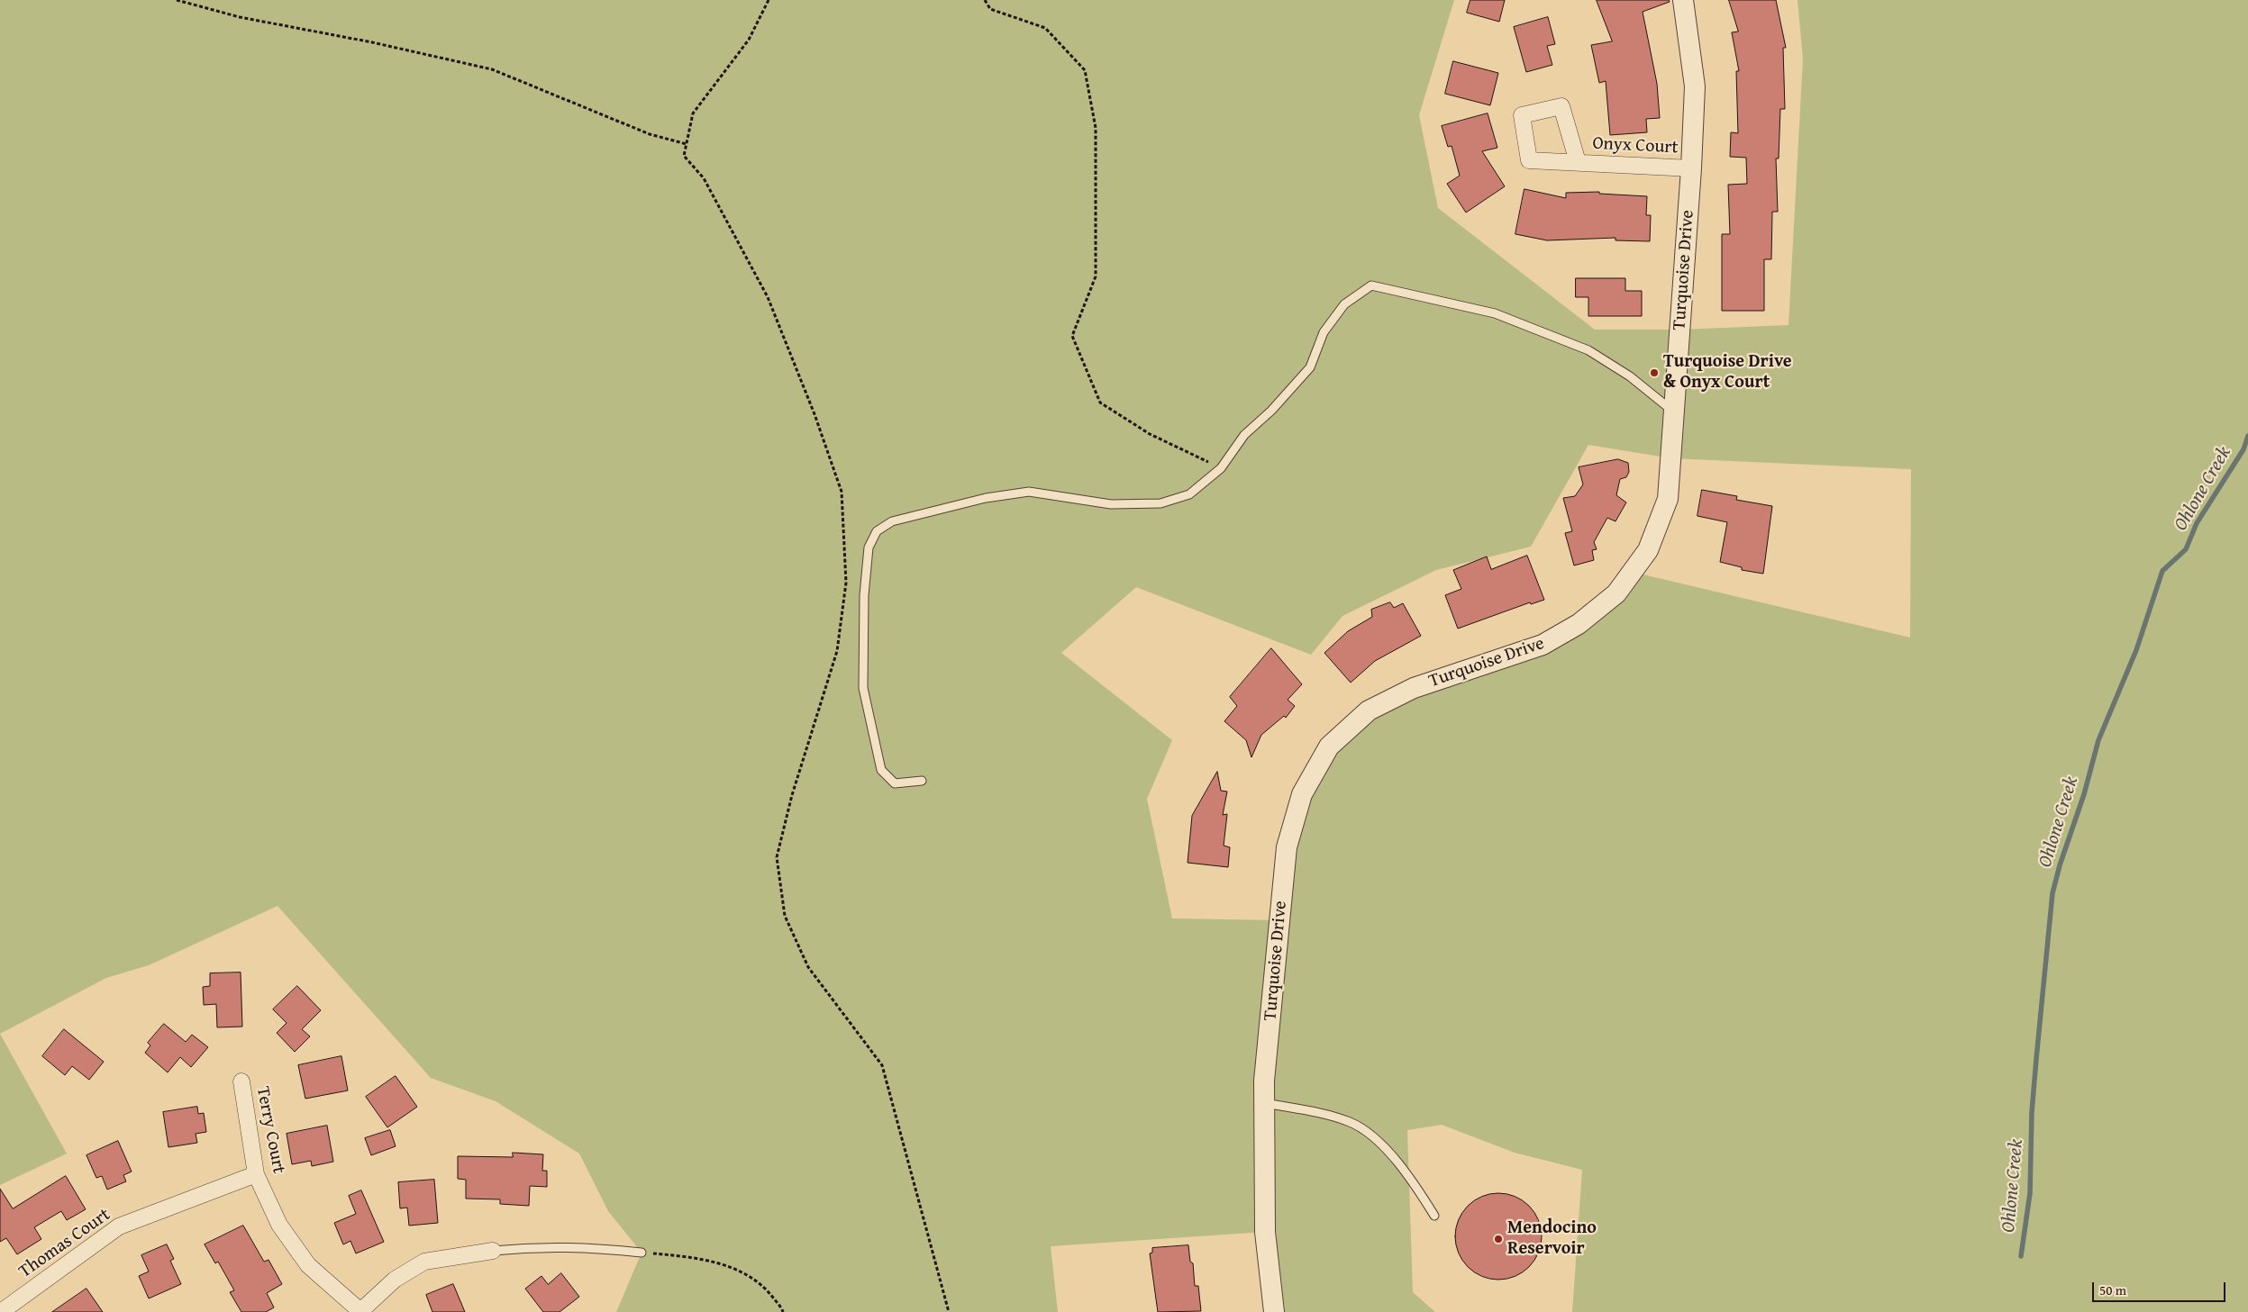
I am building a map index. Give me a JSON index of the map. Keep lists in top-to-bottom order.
{
  "streets": {
    "street": [
      "Onyx Court",
      "Turquoise Drive",
      "Terry Court",
      "Thomas Court"
    ]
  },
  "crossings": [
    ["Onyx Court", "Turquoise Drive"],
    ["Terry Court", "Thomas Court"]
  ],
  "water": ["Ohlone Creek"],
  "places": ["Turquoise Drive & Onyx Court", "Mendocino Reservoir"],
  "scale_bar": "50 m"
}
